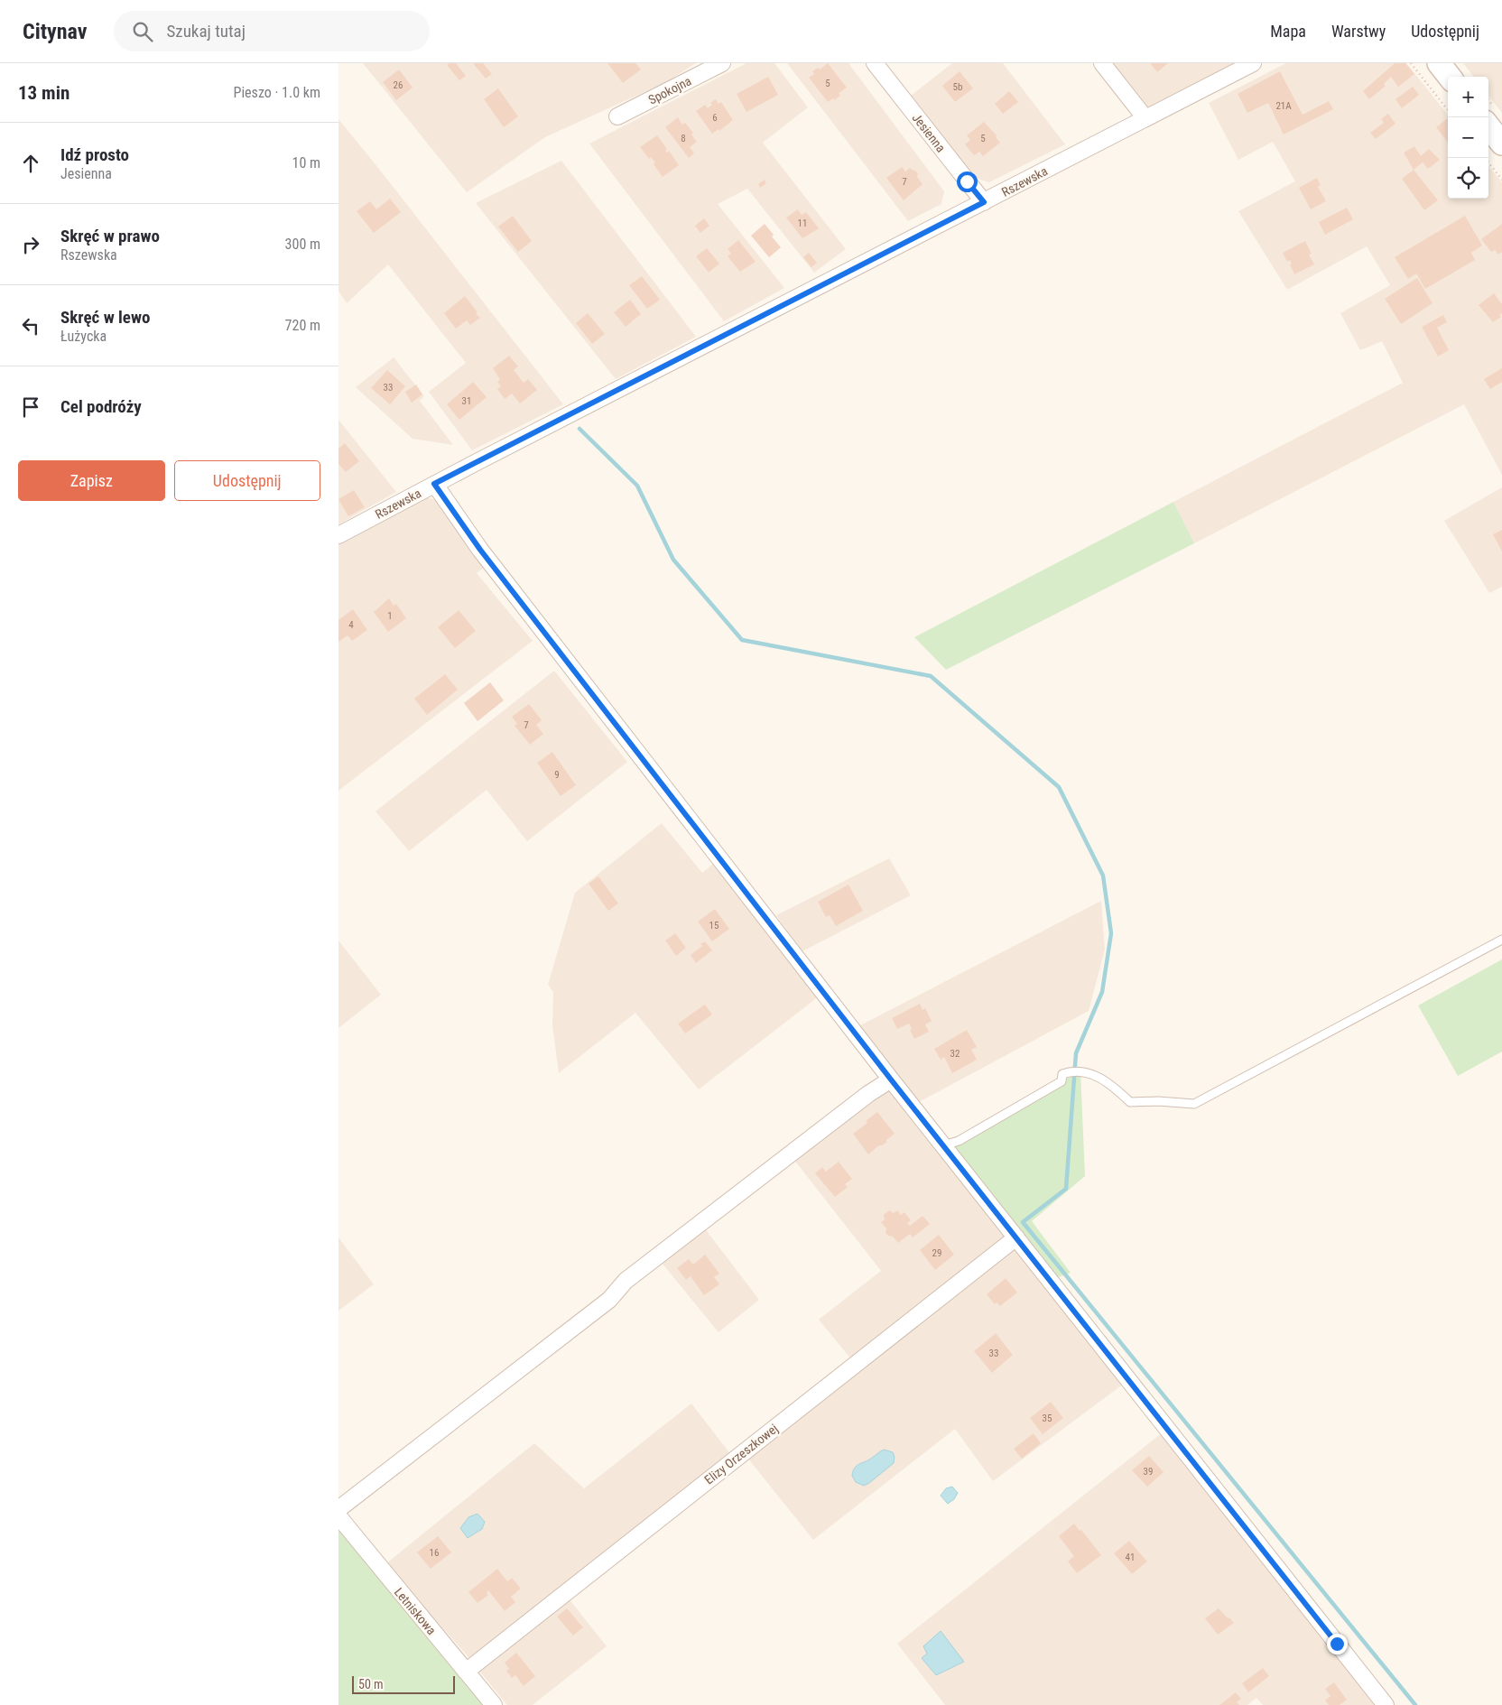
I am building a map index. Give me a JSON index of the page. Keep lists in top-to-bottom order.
{
  "streets": {
    "street": [
      "Spokojna",
      "Jesienna",
      "Rszewska",
      "Elizy Orzeszkowej",
      "Letniskowa"
    ]
  },
  "crossings": [
    ["Jesienna", "Rszewska"],
    ["Elizy Orzeszkowej", "Letniskowa"]
  ],
  "house_numbers": [
    "5",
    "26",
    "5b",
    "21A",
    "6",
    "8",
    "5",
    "7",
    "11",
    "33",
    "31",
    "1",
    "4",
    "7",
    "9",
    "15",
    "32",
    "29",
    "33",
    "35",
    "39",
    "16",
    "41"
  ],
  "scale_bar": "50 m",
  "page": {
    "header": "Citynav",
    "search": "Szukaj tutaj",
    "nav": ["Mapa", "Warstwy", "Udostępnij"],
    "heading": ["13 min", "Pieszo · 1.0 km"],
    "map_buttons": ["+", "−"],
    "list": [
      ["Idź prosto", "Jesienna", "10 m"],
      ["Skręć w prawo", "Rszewska", "300 m"],
      ["Skręć w lewo", "Łużycka", "720 m"],
      "Cel podróży"
    ],
    "buttons": ["Zapisz", "Udostępnij"],
    "scale": "50 m"
  }
}
